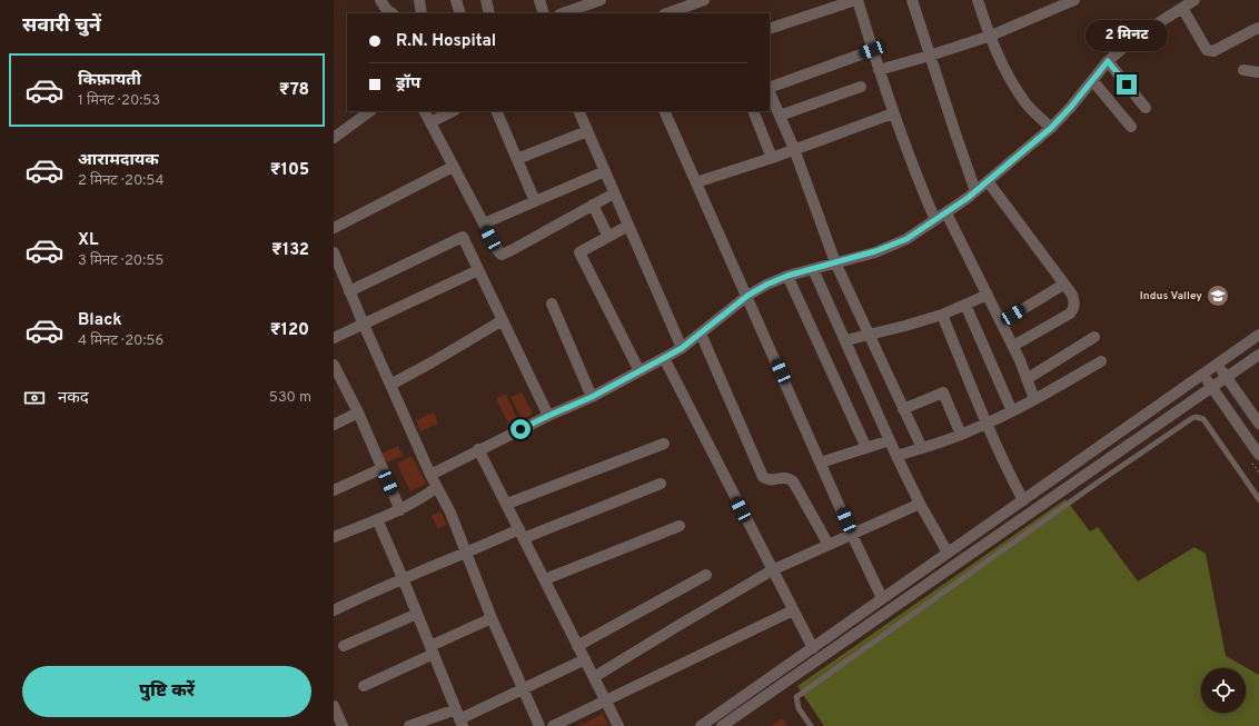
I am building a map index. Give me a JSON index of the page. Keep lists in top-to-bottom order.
{
  "places": {
    "school or university": ["Indus Valley"]
  },
  "page": {
    "heading": "सवारी चुनें",
    "banner": ["R.N. Hospital", "ड्रॉप"],
    "bubble": "2 मिनट",
    "list": [
      {
        "name": "किफ़ायती",
        "note": "1 मिनट · 20:53",
        "value": "₹78"
      },
      {
        "name": "आरामदायक",
        "note": "2 मिनट · 20:54",
        "value": "₹105"
      },
      {
        "name": "XL",
        "note": "3 मिनट · 20:55",
        "value": "₹132"
      },
      {
        "name": "Black",
        "note": "4 मिनट · 20:56",
        "value": "₹120"
      }
    ],
    "pay": ["नकद", "530 m"],
    "buttons": "पुष्टि करें"
  }
}
